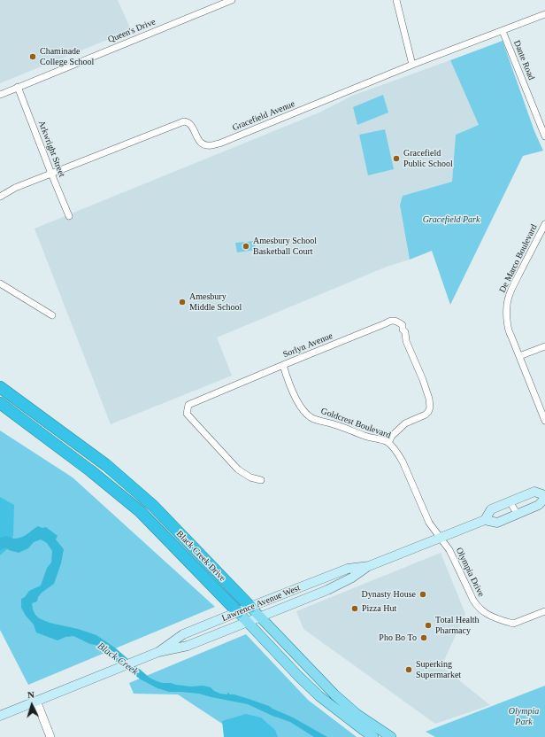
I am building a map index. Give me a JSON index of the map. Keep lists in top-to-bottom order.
{
  "streets": {
    "highway": ["Black Creek Drive"],
    "main road": ["Lawrence Avenue West"],
    "street": [
      "Queen's Drive",
      "Dante Road",
      "Gracefield Avenue",
      "Arkwright Street",
      "De Marco Boulevard",
      "Sorlyn Avenue",
      "Goldcrest Boulevard",
      "Olympia Drive"
    ]
  },
  "crossings": [
    ["Queen's Drive", "Arkwright Street"],
    ["Dante Road", "Gracefield Avenue"],
    ["Gracefield Avenue", "Arkwright Street"],
    ["Sorlyn Avenue", "Goldcrest Boulevard"],
    ["Goldcrest Boulevard", "Olympia Drive"],
    ["Goldcrest Boulevard", "Lawrence Avenue West"],
    ["Black Creek Drive", "Lawrence Avenue West"],
    ["Olympia Drive", "Lawrence Avenue West"]
  ],
  "water": ["Black Creek"],
  "parks": ["Gracefield Park", "Olympia Park"],
  "places": [
    "Chaminade College School",
    "Gracefield Public School",
    "Amesbury School Basketball Court",
    "Amesbury Middle School",
    "Dynasty House",
    "Pizza Hut",
    "Total Health Pharmacy",
    "Pho Bo To",
    "Superking Supermarket"
  ],
  "north": "top"
}
